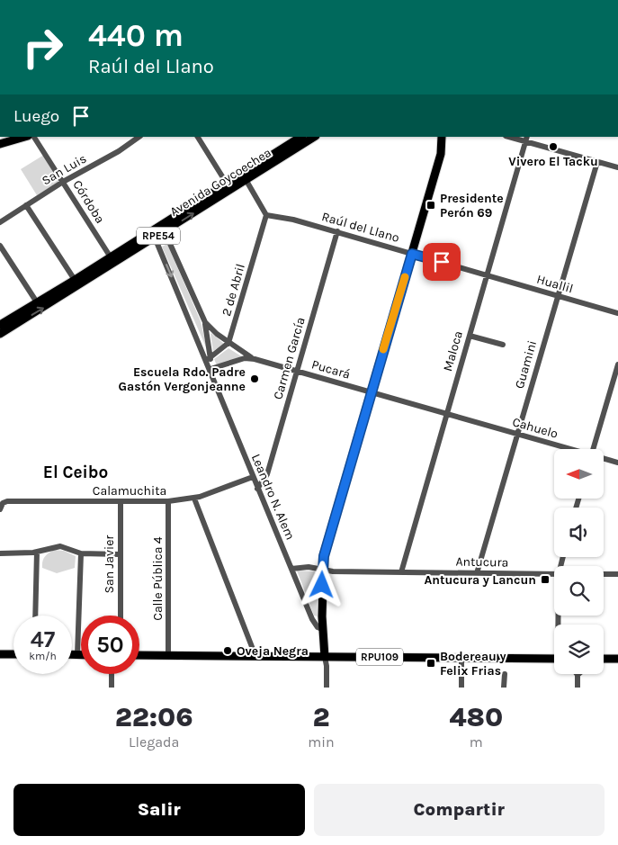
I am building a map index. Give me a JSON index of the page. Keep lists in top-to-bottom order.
{
  "streets": {
    "main road": ["Avenida Goycoechea", "RPE54", "RPU109"],
    "street": [
      "San Luis",
      "Córdoba",
      "Raúl del Llano",
      "Huallil",
      "2 de Abril",
      "Maloca",
      "Carmen García",
      "Guamini",
      "Pucará",
      "Cahuelo",
      "Calamuchita",
      "Leandro N. Alem",
      "Antucura",
      "San Javier",
      "Calle Pública 4"
    ]
  },
  "crossings": [
    ["San Luis", "Córdoba"],
    ["Avenida Goycoechea", "Córdoba"],
    ["Avenida Goycoechea", "Leandro N. Alem"],
    ["Raúl del Llano", "Huallil"],
    ["Raúl del Llano", "2 de Abril"],
    ["Raúl del Llano", "Maloca"],
    ["Raúl del Llano", "Carmen García"],
    ["Huallil", "Maloca"],
    ["Huallil", "Guamini"],
    ["2 de Abril", "Leandro N. Alem"],
    ["Maloca", "Pucará"],
    ["Maloca", "Cahuelo"],
    ["Maloca", "Antucura"],
    ["Carmen García", "Pucará"],
    ["Carmen García", "Leandro N. Alem"],
    ["Guamini", "Cahuelo"],
    ["Guamini", "Antucura"],
    ["Pucará", "Cahuelo"],
    ["Pucará", "Leandro N. Alem"],
    ["Calamuchita", "Leandro N. Alem"],
    ["Calamuchita", "San Javier"],
    ["Calamuchita", "Calle Pública 4"],
    ["Leandro N. Alem", "Antucura"],
    ["Calle Pública 4", "RPU109"]
  ],
  "districts": ["El Ceibo"],
  "places": {
    "other": ["Vivero El Tacku", "Escuela Rdo. Padre Gastón Vergonjeanne", "Oveja Negra"],
    "transit": ["Presidente Perón 69", "Antucura y Lancun", "Bodereau y Felix Frias"]
  },
  "north": "left",
  "page": {
    "turn": ["440 m", "Raúl del Llano"],
    "then": "Luego",
    "speed": "47 km/h",
    "limit": "50",
    "eta": [
      "22:06",
      "Llegada",
      "2",
      "min",
      "480",
      "m"
    ],
    "buttons": ["Salir", "Compartir"]
  }
}
